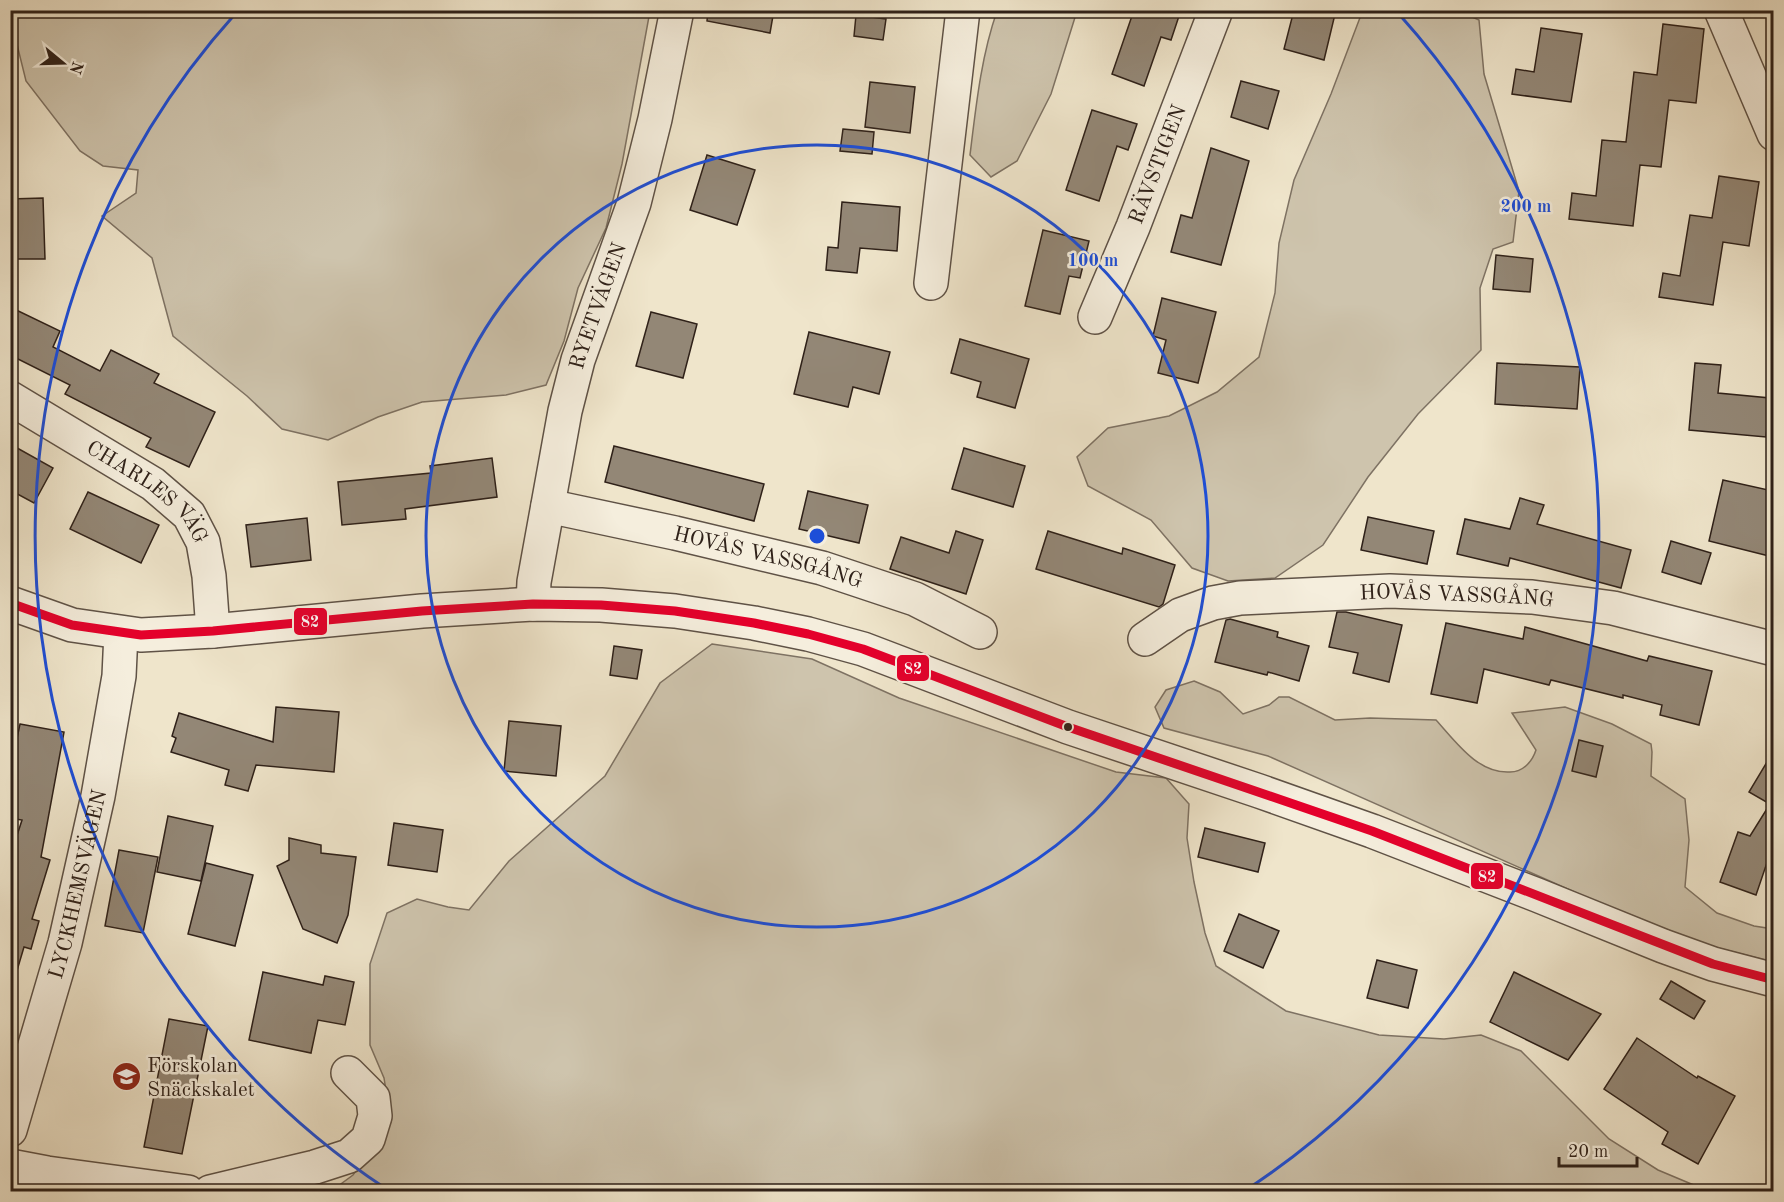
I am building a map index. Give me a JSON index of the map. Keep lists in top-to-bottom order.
{
  "streets": {
    "street": [
      "RÄVSTIGEN",
      "RYETVÄGEN",
      "CHARLES VÄG",
      "HOVÅS VASSGÅNG",
      "LYCKHEMSVÄGEN"
    ]
  },
  "crossings": [
    ["RYETVÄGEN", "HOVÅS VASSGÅNG"]
  ],
  "places": {
    "school or university": ["Förskolan Snäckskalet"]
  },
  "lines": ["transit line 82"],
  "scale_bar": "20 m",
  "north": "right",
  "rings": ["200 m", "100 m"]
}
